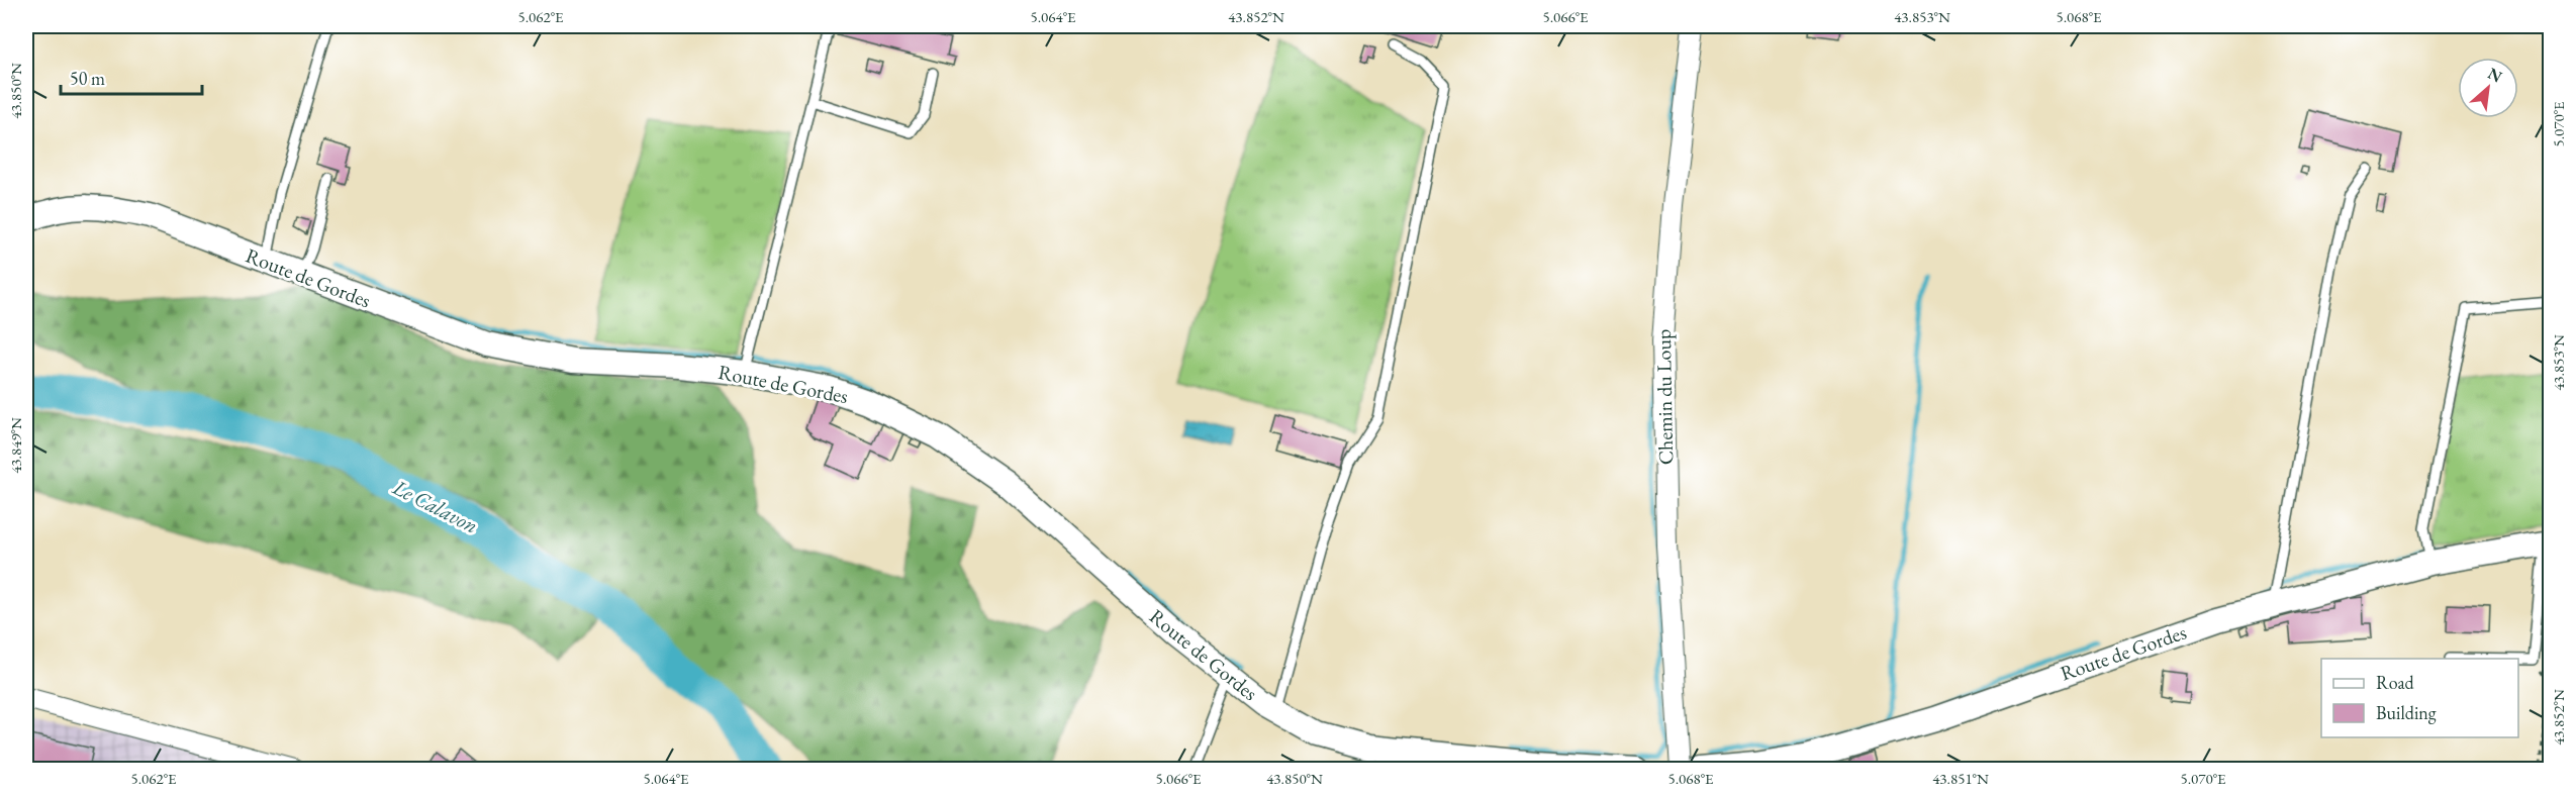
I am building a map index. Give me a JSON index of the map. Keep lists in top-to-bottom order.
{
  "streets": {
    "street": ["Route de Gordes", "Chemin du Loup"]
  },
  "water": ["Le Calavon"],
  "legend": ["Road", "Building"],
  "scale_bar": "50 m",
  "north": "top right",
  "coordinates": [
    "5.062°E",
    "5.064°E",
    "43.852°N",
    "5.066°E",
    "43.853°N",
    "5.068°E",
    "43.850°N",
    "5.070°E",
    "43.849°N",
    "43.851°N"
  ]
}
